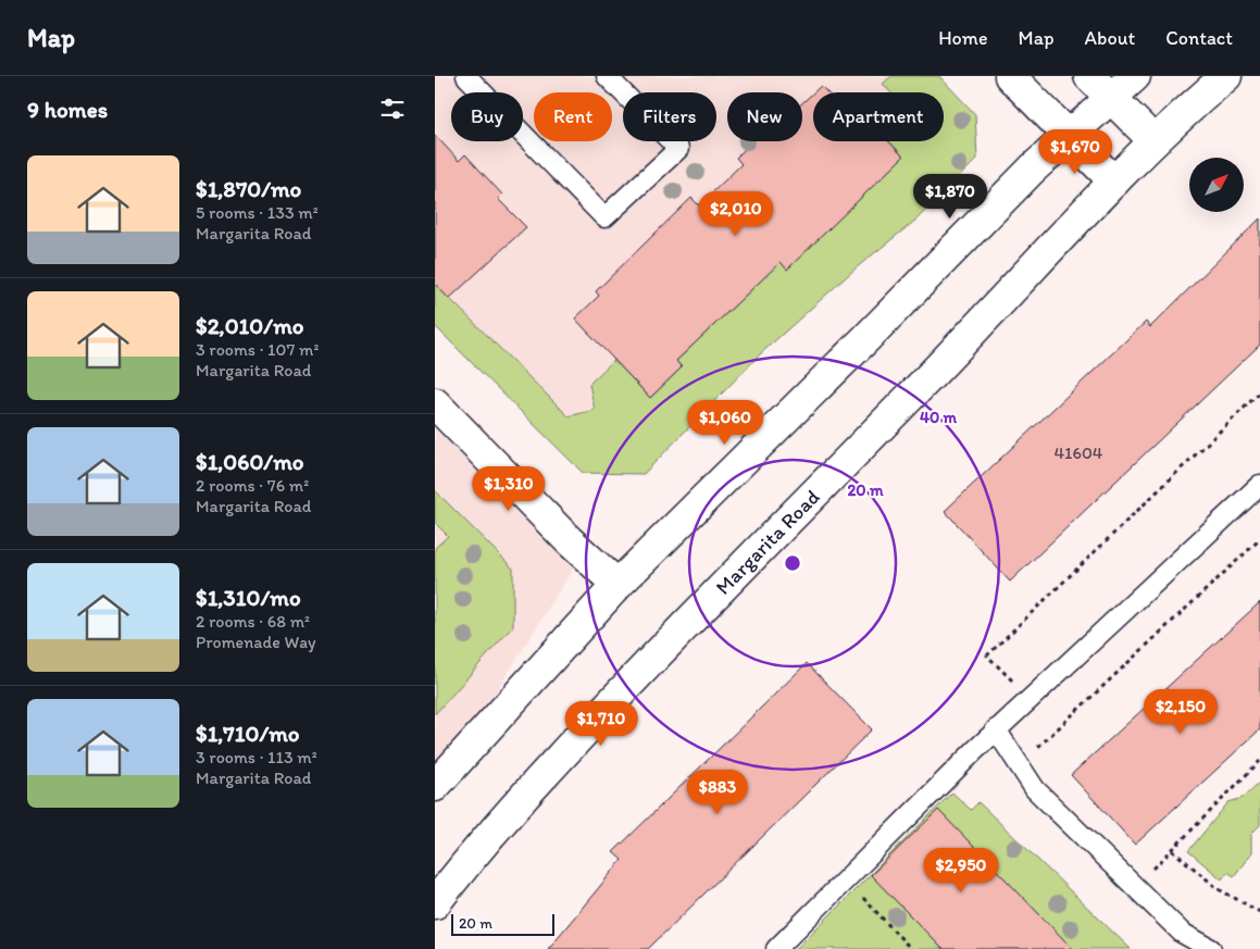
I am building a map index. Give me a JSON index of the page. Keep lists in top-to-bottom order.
{
  "streets": {
    "main road": ["Margarita Road"]
  },
  "house_numbers": ["41604"],
  "scale_bar": "20 m",
  "north": "top right",
  "page": {
    "header": "Map",
    "nav": [
      "Home",
      "Map",
      "About",
      "Contact"
    ],
    "heading": "9 homes",
    "chip": [
      "Buy",
      "Rent",
      "Filters",
      "New",
      "Apartment"
    ],
    "price": [
      "$1,670",
      "$1,870",
      "$2,010",
      "$1,060",
      "$1,310",
      "$2,150",
      "$1,710",
      "$883",
      "$2,950"
    ],
    "list": [
      {
        "name": "$1,870/mo",
        "note": "5 rooms · 133 m² · Margarita Road"
      },
      {
        "name": "$2,010/mo",
        "note": "3 rooms · 107 m² · Margarita Road"
      },
      {
        "name": "$1,060/mo",
        "note": "2 rooms · 76 m² · Margarita Road"
      },
      {
        "name": "$1,310/mo",
        "note": "2 rooms · 68 m² · Promenade Way"
      },
      {
        "name": "$1,710/mo",
        "note": "3 rooms · 113 m² · Margarita Road"
      }
    ],
    "scale": "20 m"
  },
  "rings": ["40 m", "20 m"]
}
